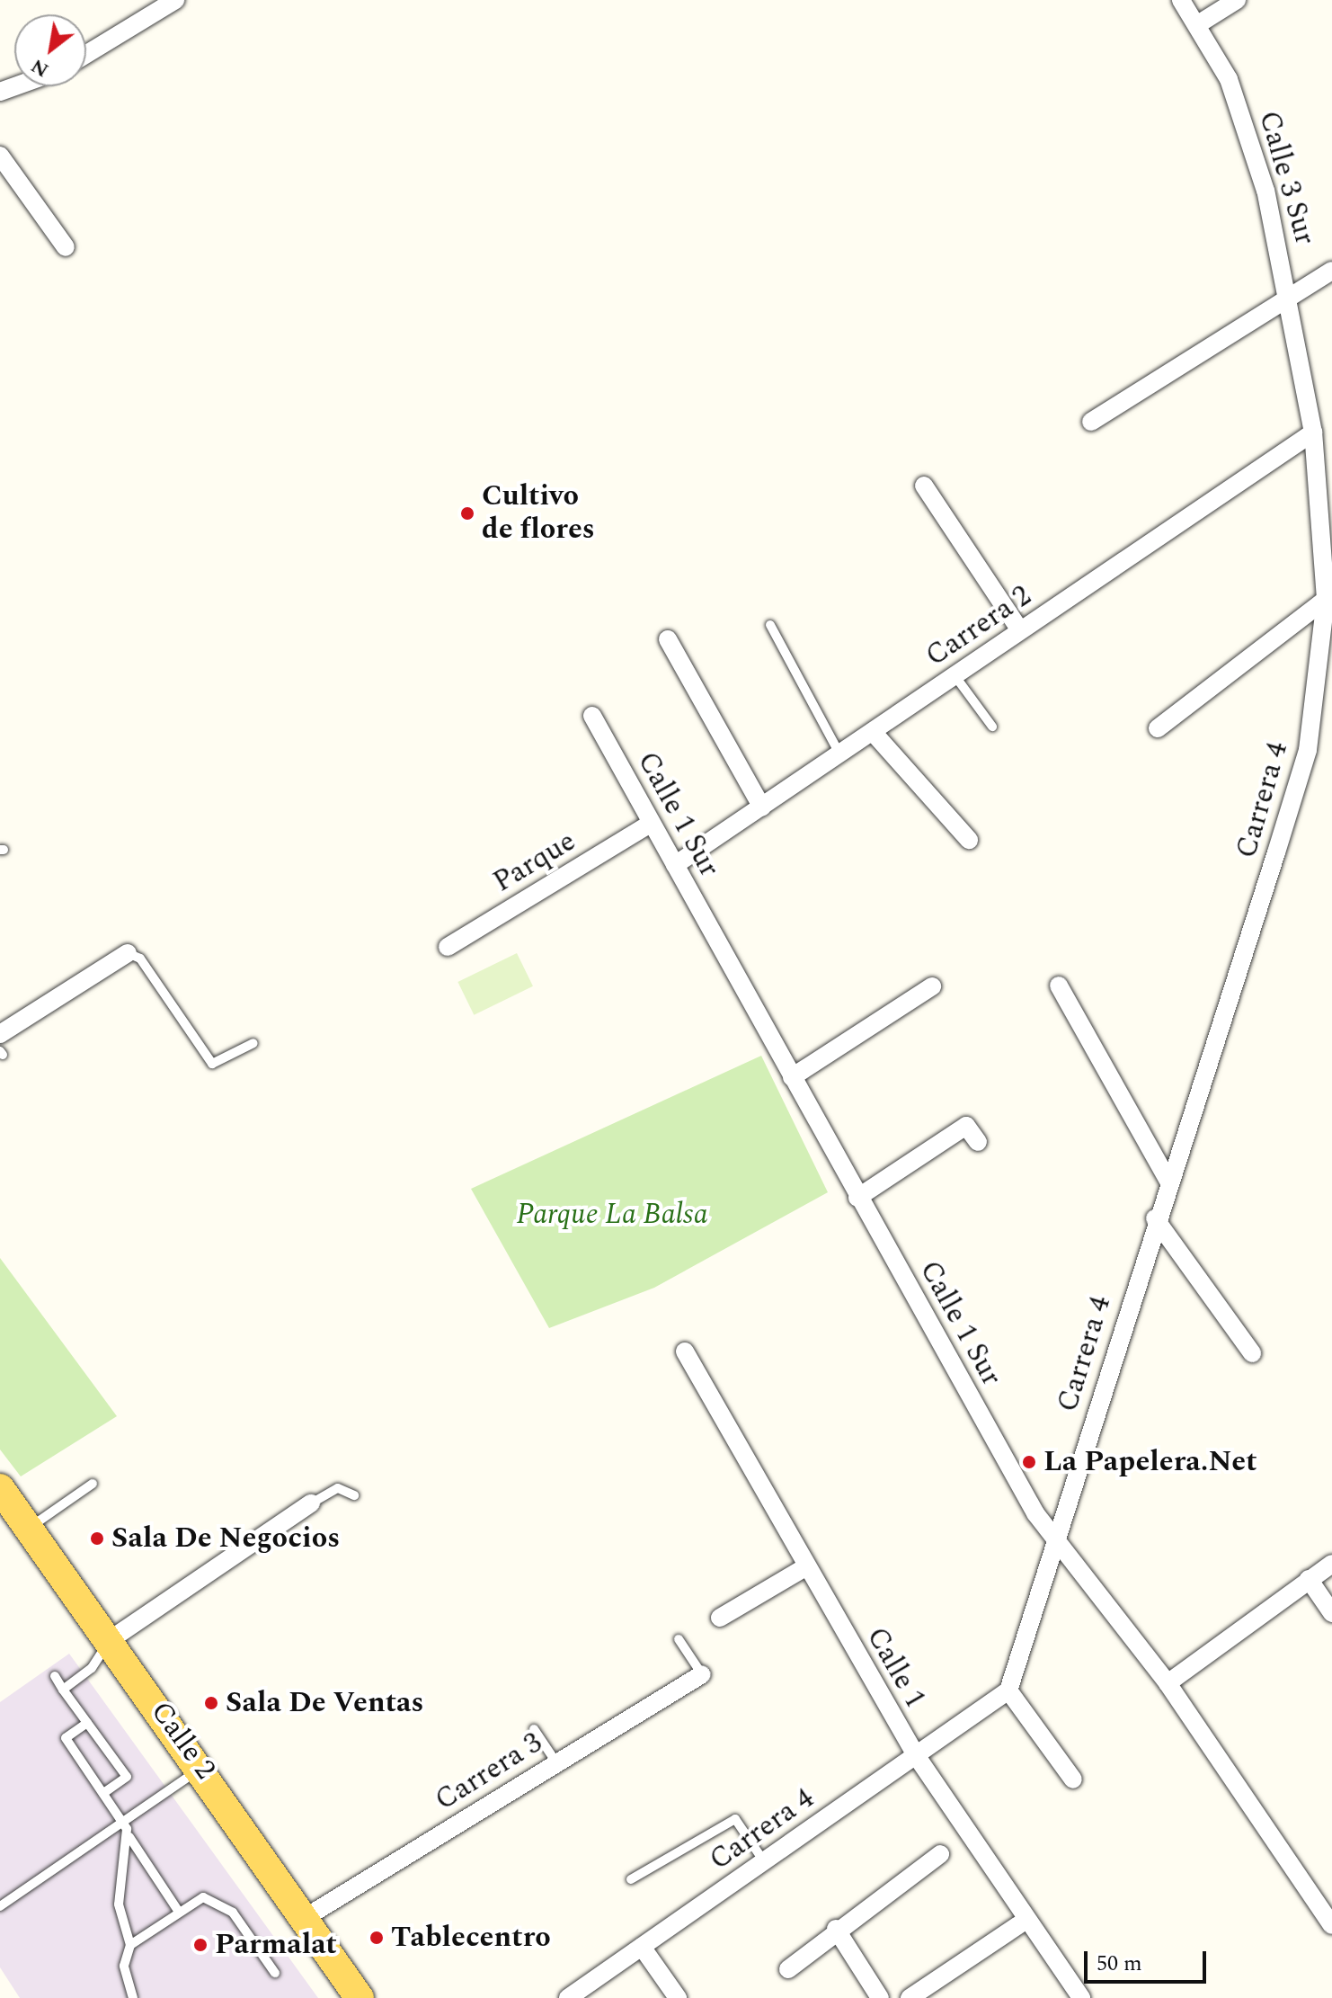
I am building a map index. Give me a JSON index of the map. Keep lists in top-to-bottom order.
{
  "streets": {
    "main road": ["Calle 2"],
    "street": [
      "Calle 3 Sur",
      "Carrera 2",
      "Carrera 4",
      "Calle 1 Sur",
      "Parque",
      "Calle 1",
      "Carrera 3"
    ]
  },
  "crossings": [
    ["Calle 3 Sur", "Carrera 2"],
    ["Calle 3 Sur", "Carrera 4"],
    ["Carrera 2", "Calle 1 Sur"],
    ["Carrera 4", "Calle 1 Sur"],
    ["Carrera 4", "Calle 1"],
    ["Calle 1 Sur", "Parque"],
    ["Calle 2", "Carrera 3"]
  ],
  "parks": ["Parque La Balsa"],
  "places": [
    "Cultivo de flores",
    "La Papelera.Net",
    "Sala De Negocios",
    "Sala De Ventas",
    "Tablecentro",
    "Parmalat"
  ],
  "scale_bar": "50 m",
  "north": "bottom left"
}
